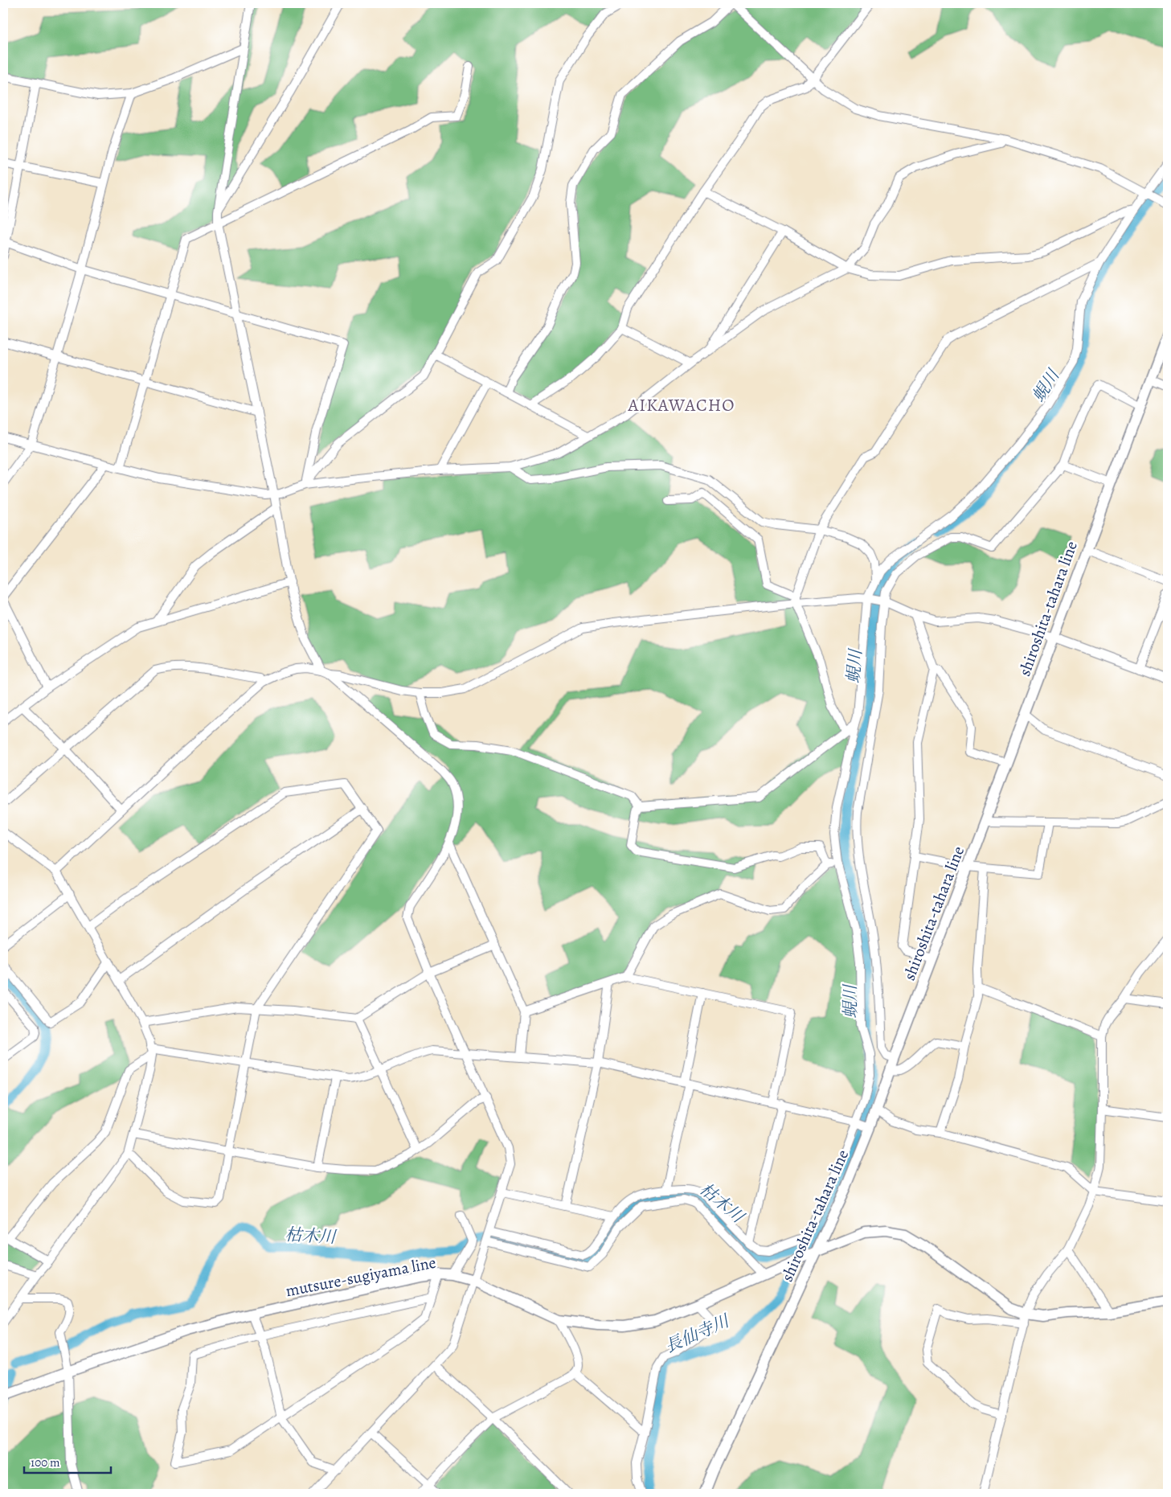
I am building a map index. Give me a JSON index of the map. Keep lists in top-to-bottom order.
{
  "streets": {
    "main road": ["shiroshita-tahara line", "mutsure-sugiyama line"]
  },
  "crossings": [
    ["shiroshita-tahara line", "mutsure-sugiyama line"]
  ],
  "districts": ["AIKAWACHO"],
  "water": ["蜆川", "枯木川", "長仙寺川"],
  "scale_bar": "100 m"
}
